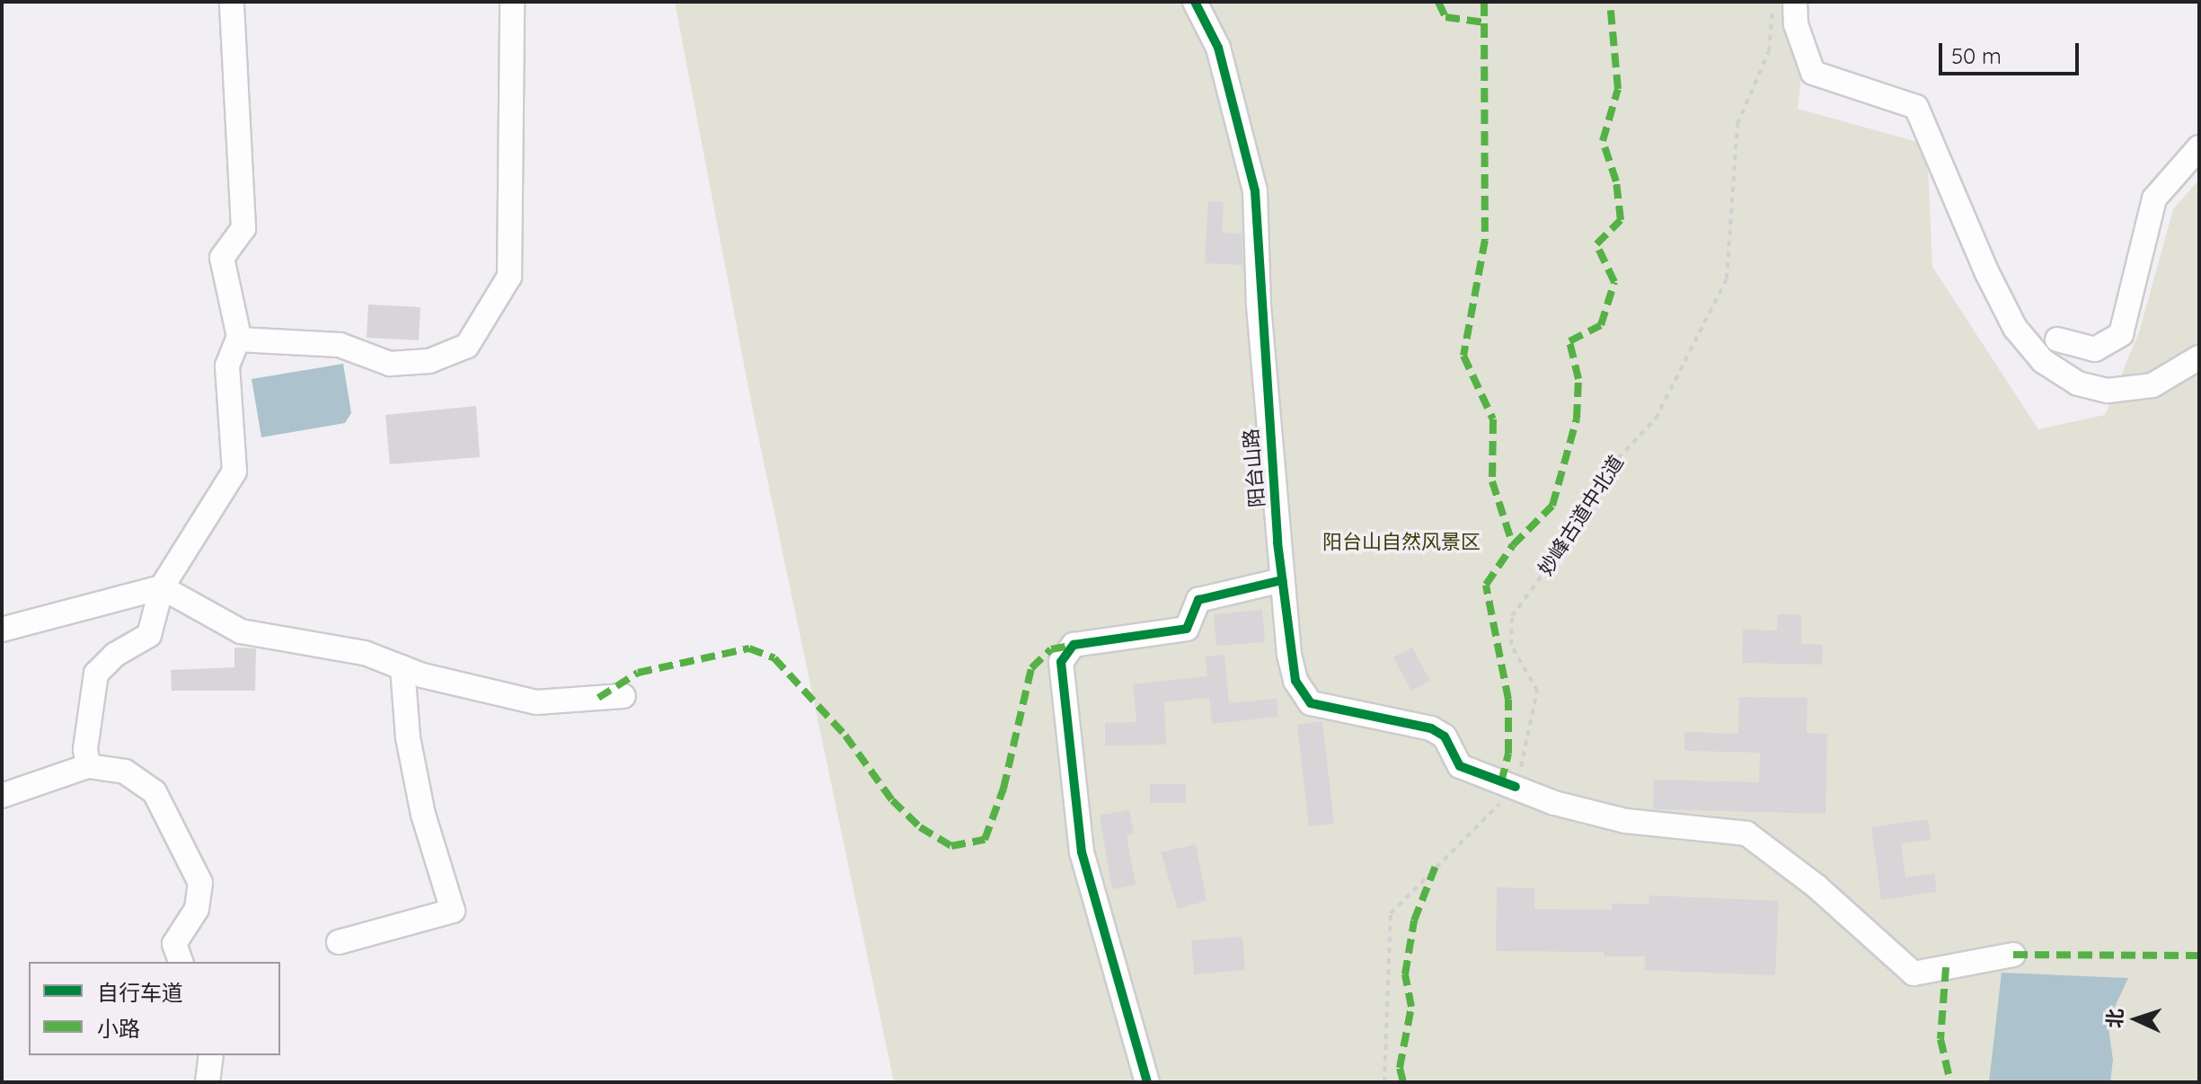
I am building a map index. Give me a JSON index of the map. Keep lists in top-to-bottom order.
{
  "streets": {
    "street": ["阳台山路"],
    "path": ["妙峰古道中北道"]
  },
  "crossings": [
    ["阳台山路", "妙峰古道中北道"]
  ],
  "parks": ["阳台山自然风景区"],
  "legend": ["自行车道", "小路"],
  "scale_bar": "50 m",
  "north": "left"
}
